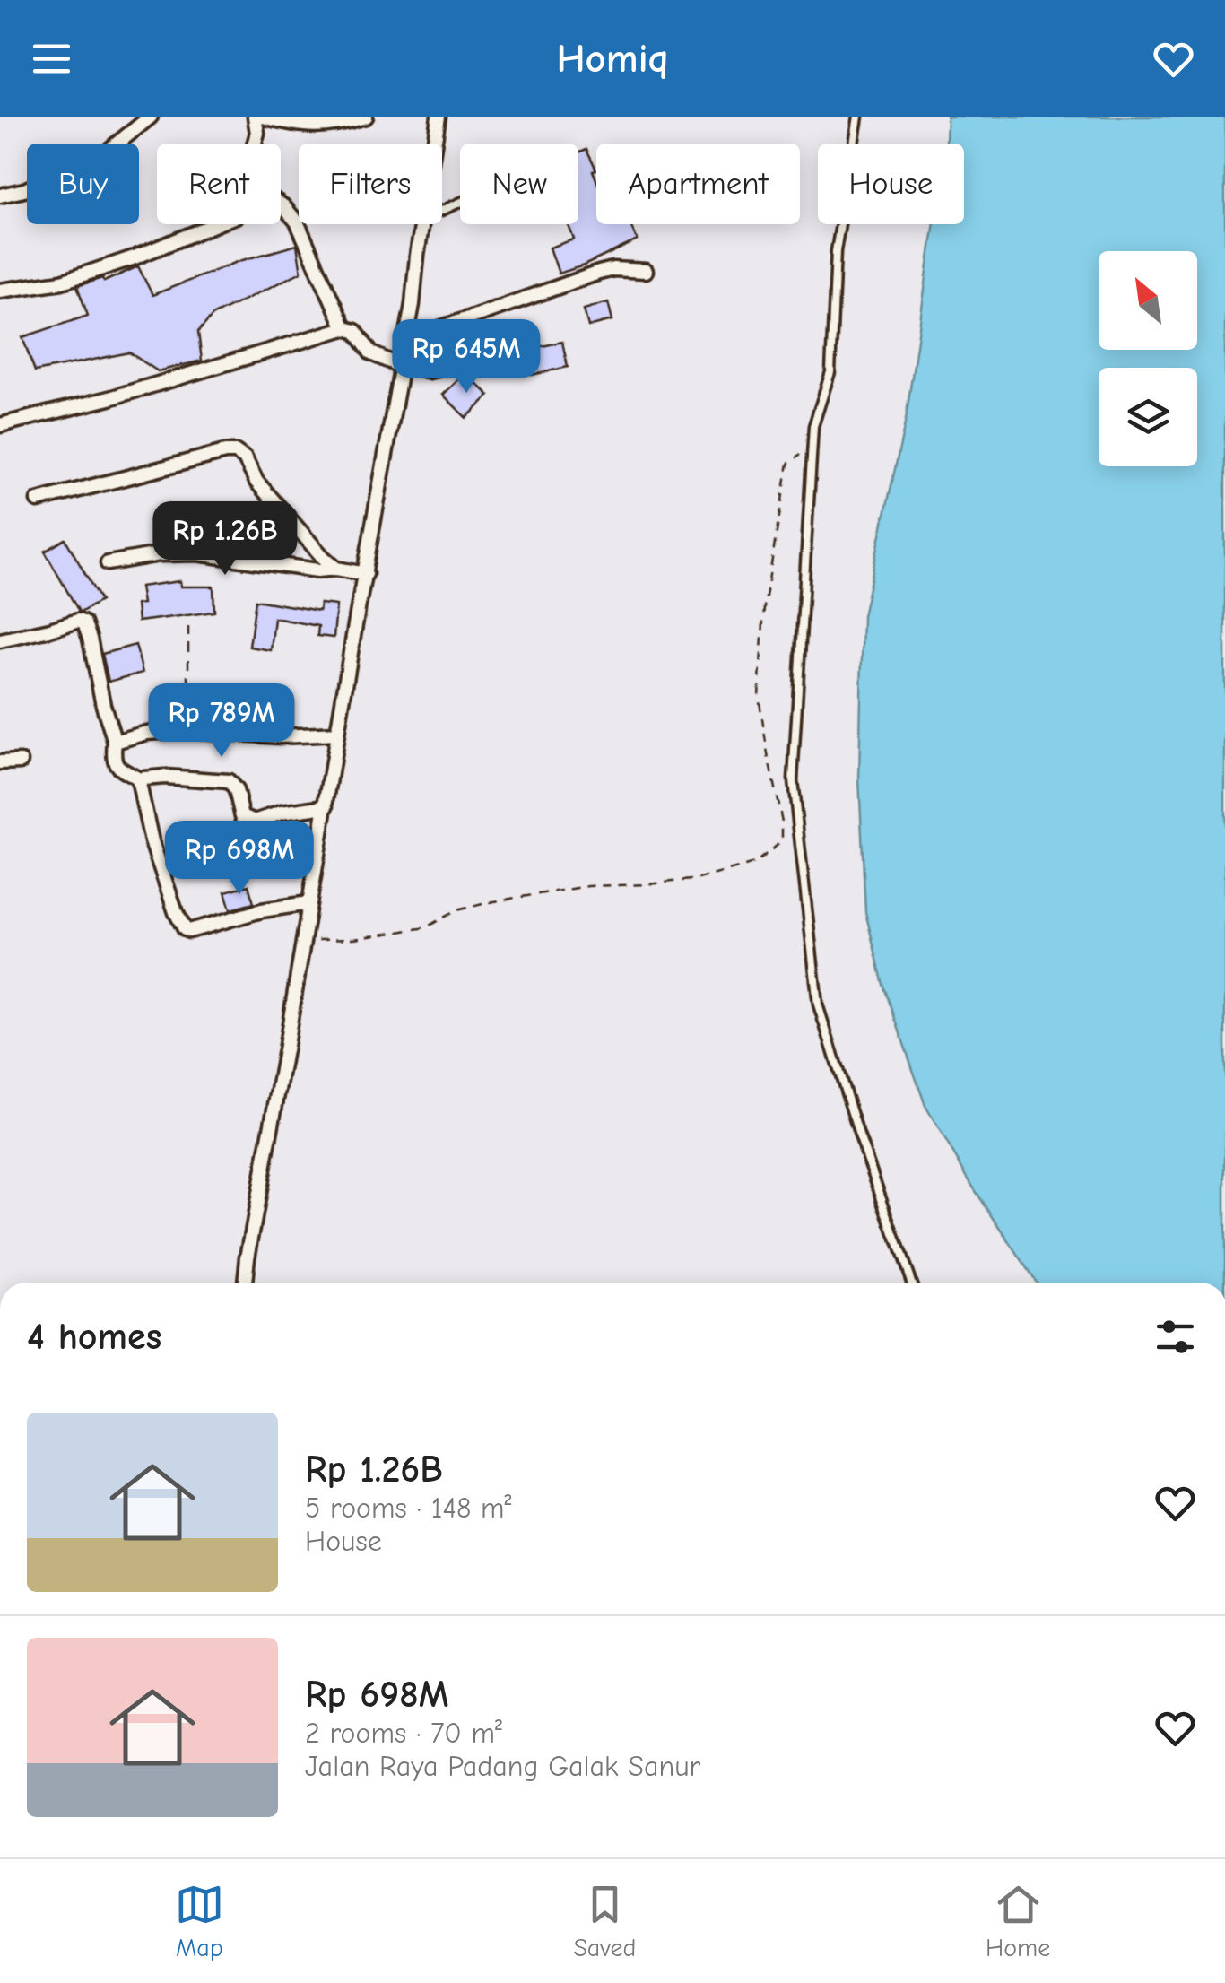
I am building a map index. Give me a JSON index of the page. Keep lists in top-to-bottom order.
{
  "north": "top left",
  "page": {
    "header": "Homiq",
    "chip": [
      "Buy",
      "Rent",
      "Filters",
      "New",
      "Apartment",
      "House"
    ],
    "price": [
      "Rp 645M",
      "Rp 1.26B",
      "Rp 789M",
      "Rp 698M"
    ],
    "heading": "4 homes",
    "list": [
      {
        "name": "Rp 1.26B",
        "note": "5 rooms · 148 m² · House"
      },
      {
        "name": "Rp 698M",
        "note": "2 rooms · 70 m² · Jalan Raya Padang Galak Sanur"
      }
    ],
    "tabs": ["Map", "Saved", "Home"]
  }
}
